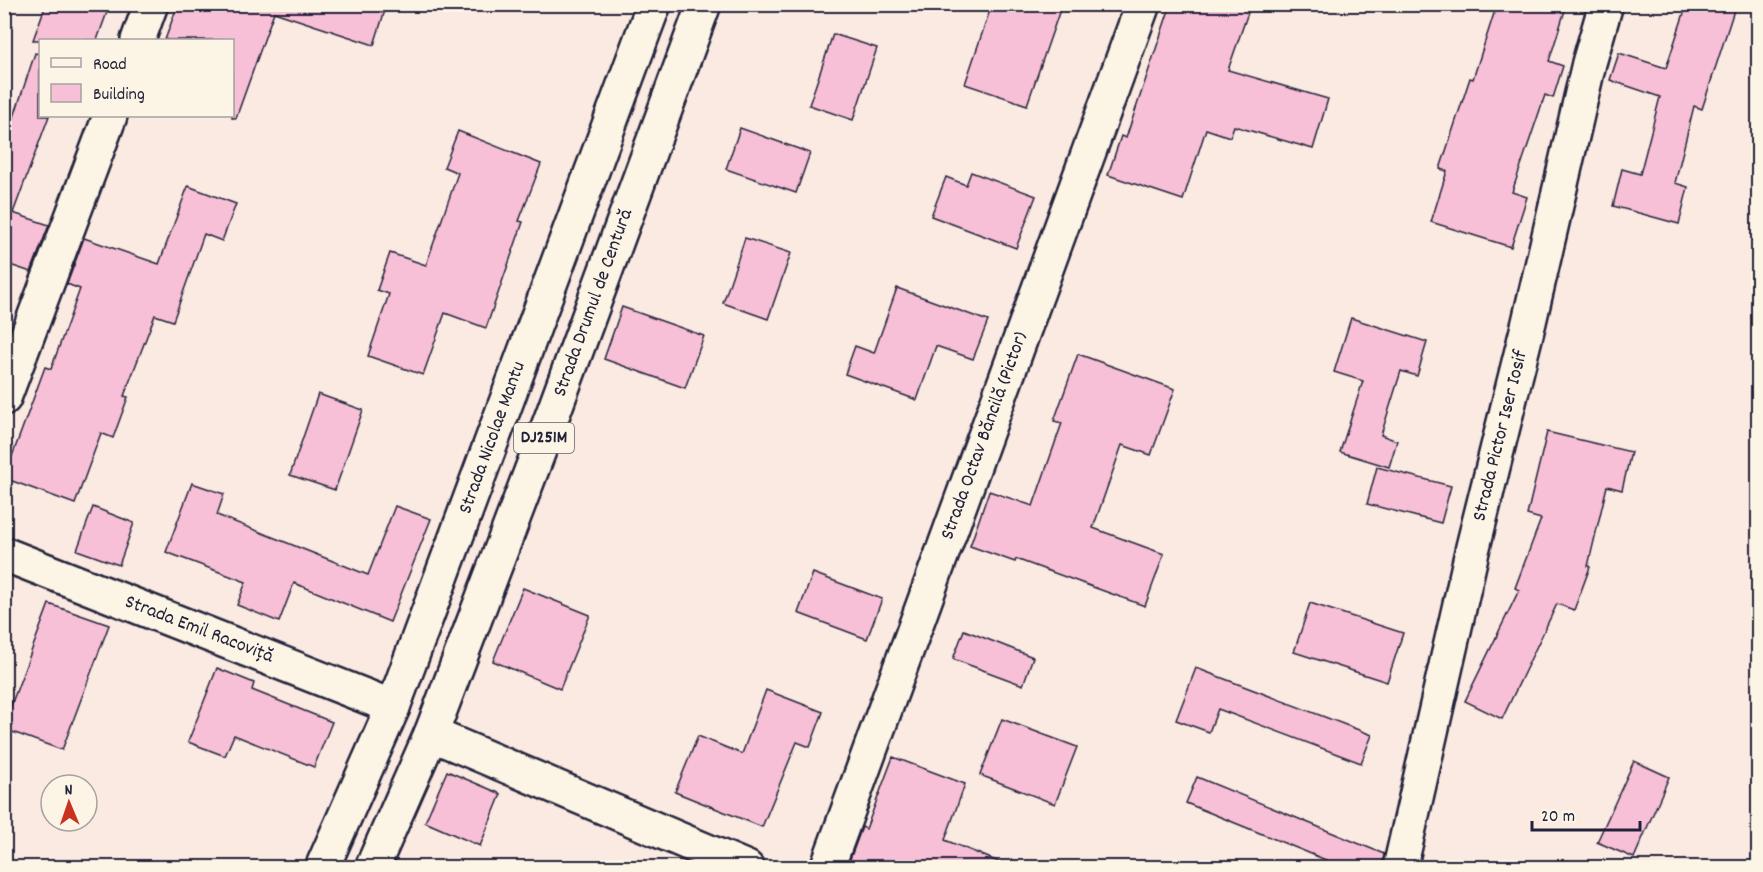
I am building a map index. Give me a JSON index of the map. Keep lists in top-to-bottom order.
{
  "streets": {
    "main road": [
      "Strada Drumul de Centură",
      "Strada Octav Băncilă (Pictor)",
      "Strada Pictor Iser Iosif",
      "Strada Nicolae Mantu",
      "DJ251M",
      "Strada Emil Racoviță"
    ]
  },
  "crossings": [
    ["Strada Nicolae Mantu", "Strada Emil Racoviță"]
  ],
  "legend": ["Road", "Building"],
  "scale_bar": "20 m",
  "north": "top"
}
